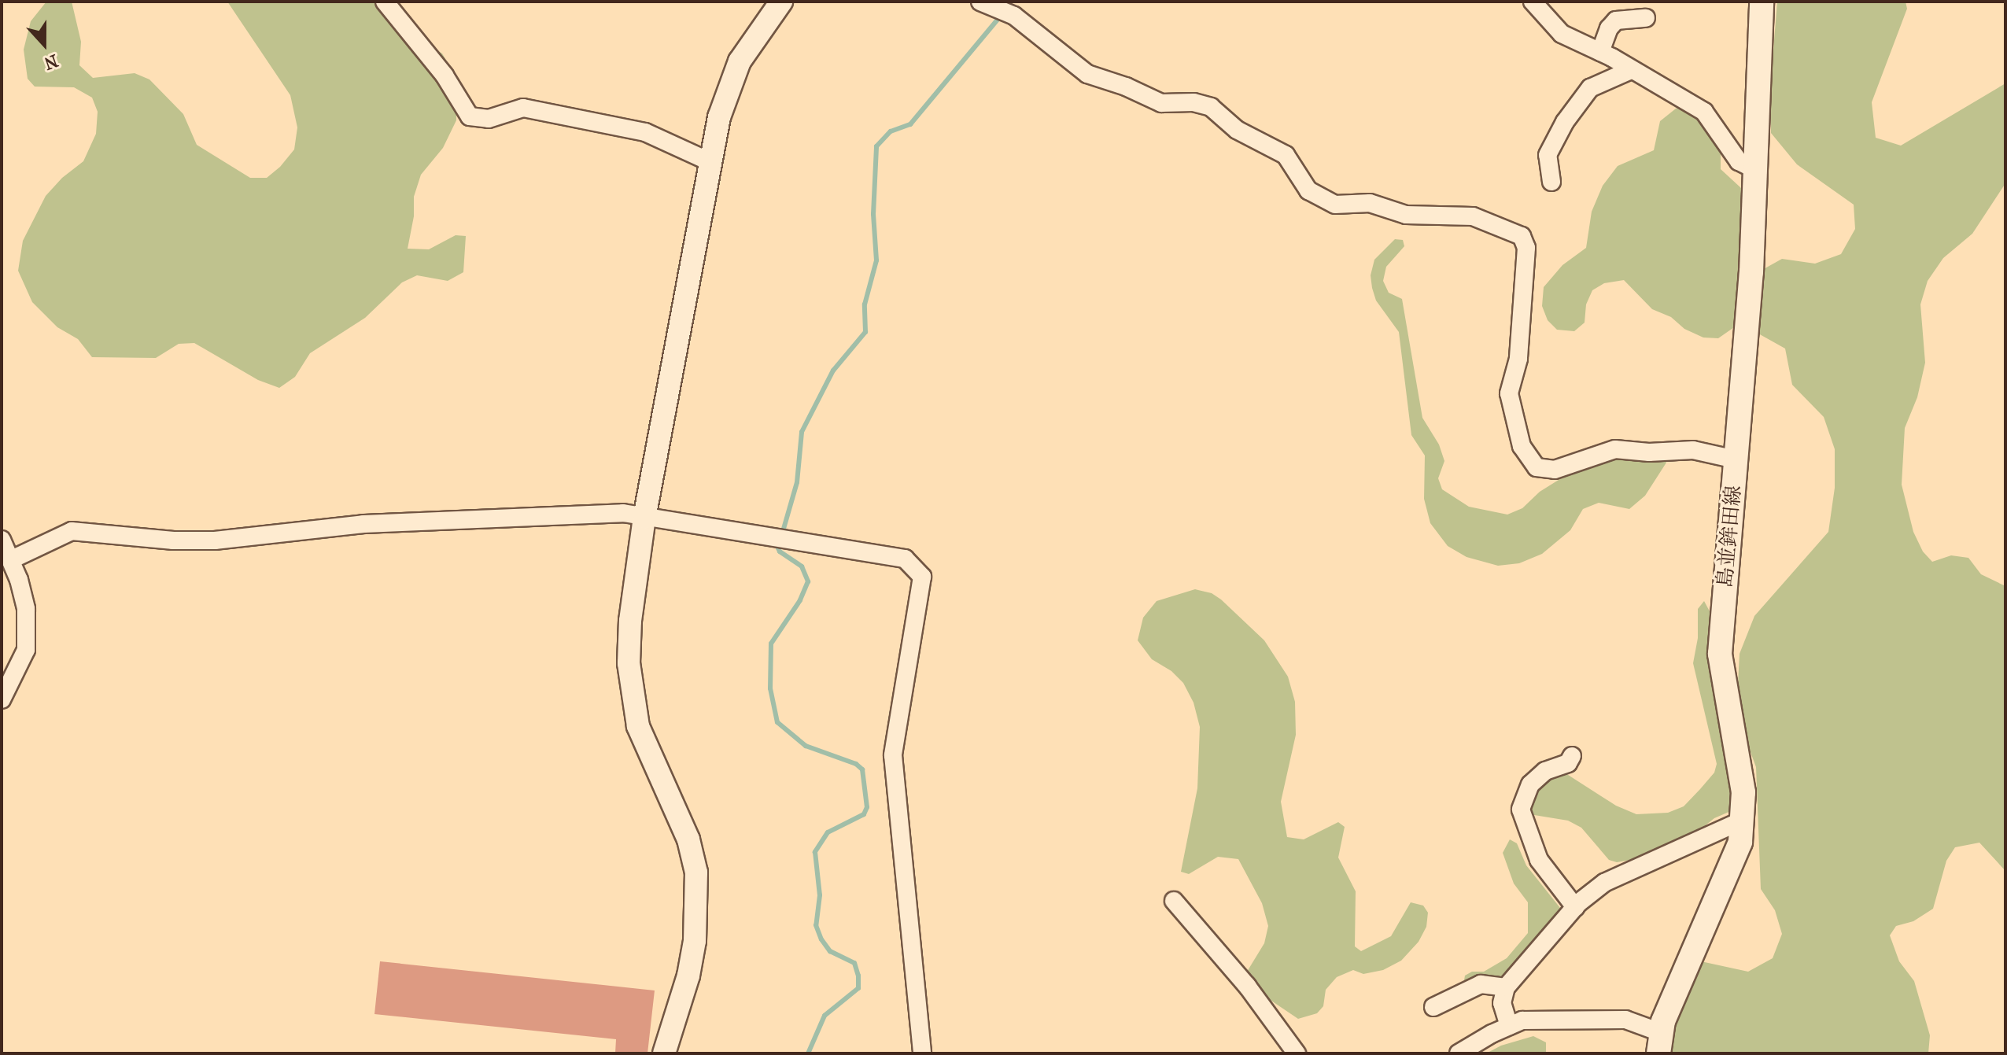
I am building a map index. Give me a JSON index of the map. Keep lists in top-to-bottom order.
{
  "streets": {
    "main road": ["島並鉾田線"]
  },
  "north": "bottom"
}
